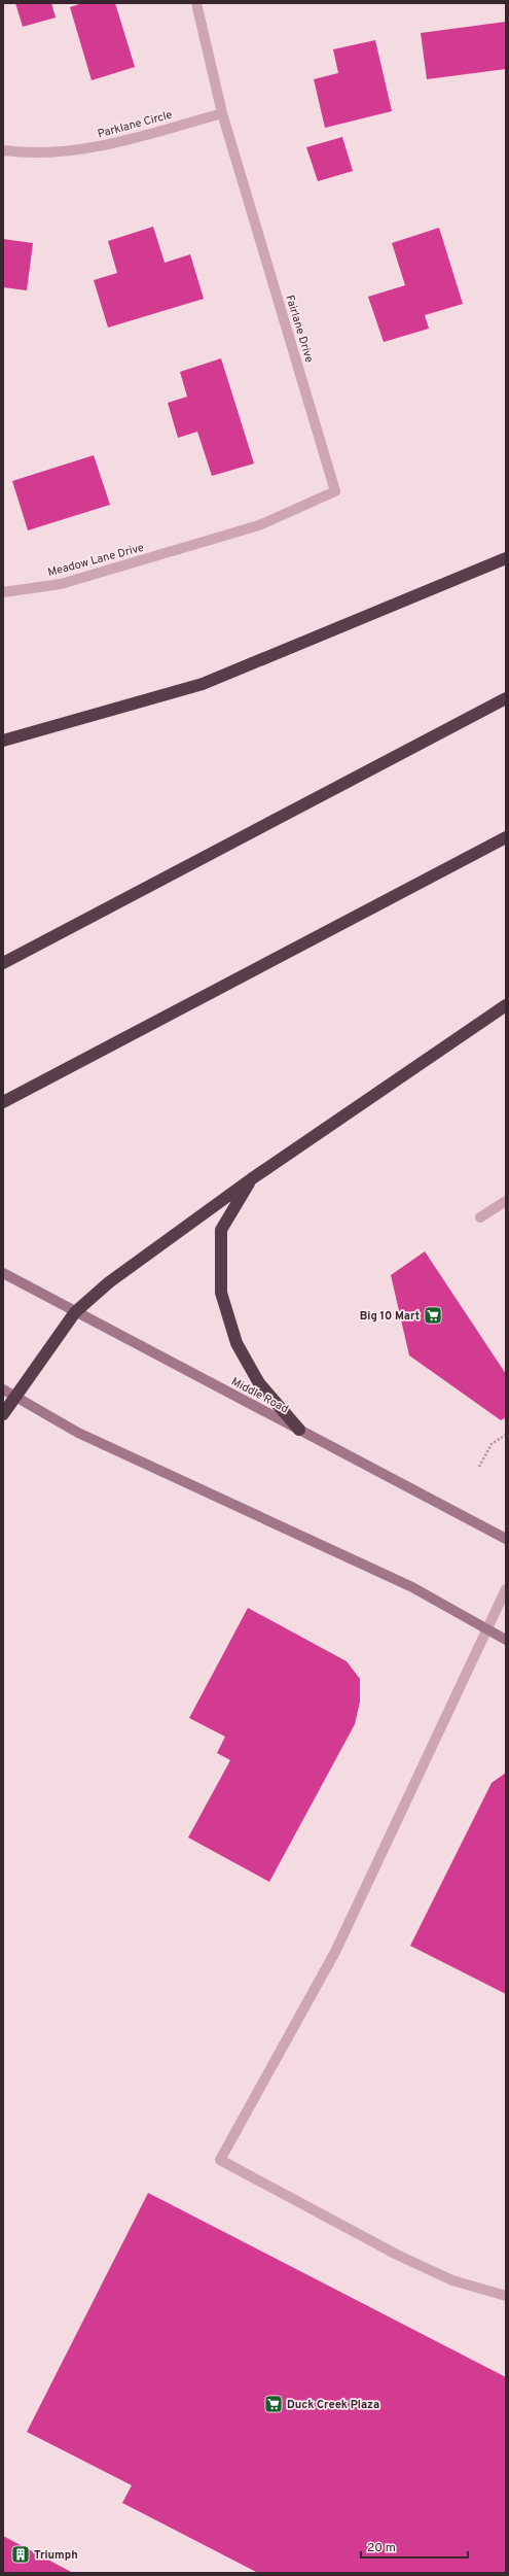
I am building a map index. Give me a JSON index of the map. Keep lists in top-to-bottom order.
{
  "streets": {
    "main road": ["Middle Road"],
    "street": ["Parklane Circle", "Fairlane Drive", "Meadow Lane Drive"]
  },
  "crossings": [
    ["Parklane Circle", "Fairlane Drive"],
    ["Fairlane Drive", "Meadow Lane Drive"]
  ],
  "places": {
    "supermarket": ["Big 10 Mart", "Duck Creek Plaza"],
    "building": ["Triumph"]
  },
  "scale_bar": "20 m"
}
